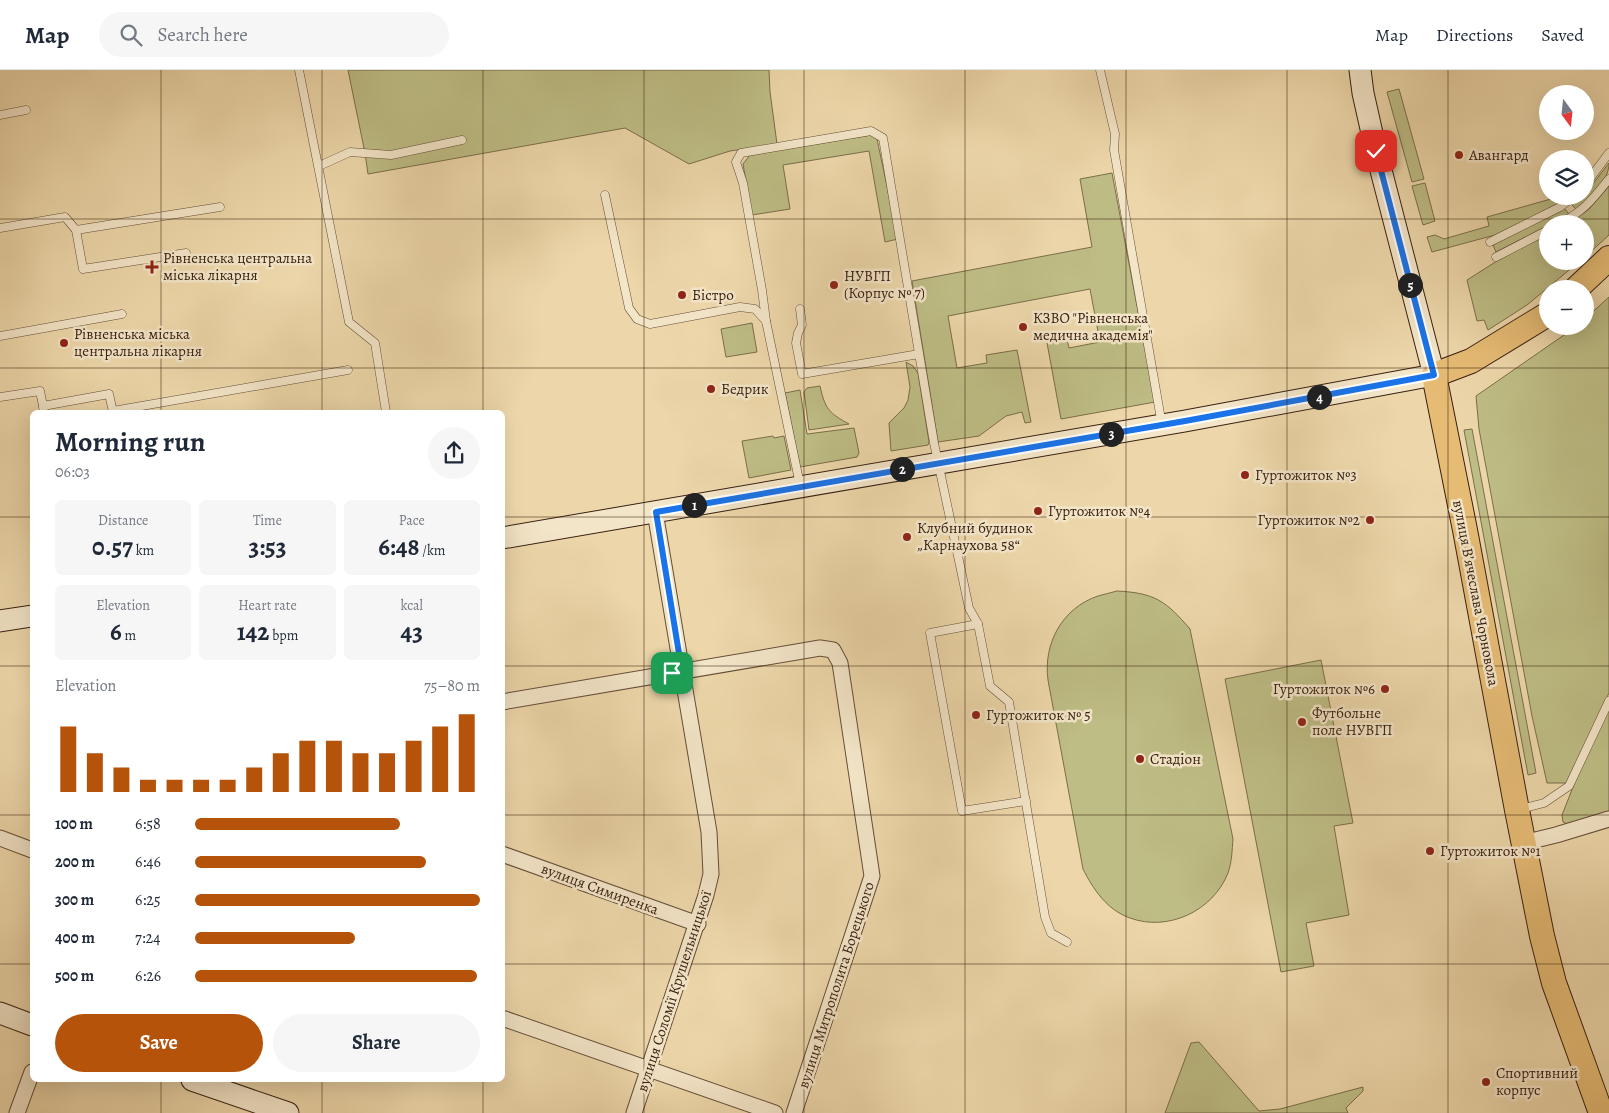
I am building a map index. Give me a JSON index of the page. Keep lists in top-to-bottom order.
{
  "streets": {
    "main road": ["вулиця Вʼячеслава Чорновола"],
    "street": ["вулиця Симиренка", "вулиця Митрополита Борецького", "вулиця Соломії Крушельницької"]
  },
  "crossings": [
    ["вулиця Симиренка", "вулиця Соломії Крушельницької"],
    ["вулиця Митрополита Борецького", "вулиця Соломії Крушельницької"]
  ],
  "places": {
    "other": [
      "Авангард",
      "НУВГП (Корпус № 7)",
      "Бістро",
      "КЗВО \"Рівненська медична академія\"",
      "Рівненська міська центральна лікарня",
      "Бедрик",
      "Гуртожиток №3",
      "Гуртожиток №4",
      "Гуртожиток №2",
      "Клубний будинок „Карнаухова 58“",
      "Гуртожиток №6",
      "Гуртожиток № 5",
      "Футбольне поле НУВГП",
      "Стадіон",
      "Гуртожиток №1",
      "Спортивний корпус"
    ],
    "health": ["Рівненська центральна міська лікарня"]
  },
  "north": "bottom",
  "page": {
    "header": "Map",
    "search": "Search here",
    "nav": ["Map", "Directions", "Saved"],
    "map_buttons": ["+", "−"],
    "pins": [
      "5",
      "4",
      "3",
      "2",
      "1"
    ],
    "heading": ["Morning run", "06:03"],
    "stats": [
      ["Distance", "0.57 km"],
      ["Time", "3:53"],
      ["Pace", "6:48 /km"],
      ["Elevation", "6 m"],
      ["Heart rate", "142 bpm"],
      ["kcal", "43"]
    ],
    "chart": ["Elevation", "75–80 m"],
    "list": [
      {
        "name": "100 m",
        "note": "6:58"
      },
      {
        "name": "200 m",
        "note": "6:46"
      },
      {
        "name": "300 m",
        "note": "6:25"
      },
      {
        "name": "400 m",
        "note": "7:24"
      },
      {
        "name": "500 m",
        "note": "6:26"
      }
    ],
    "buttons": ["Save", "Share"]
  }
}
